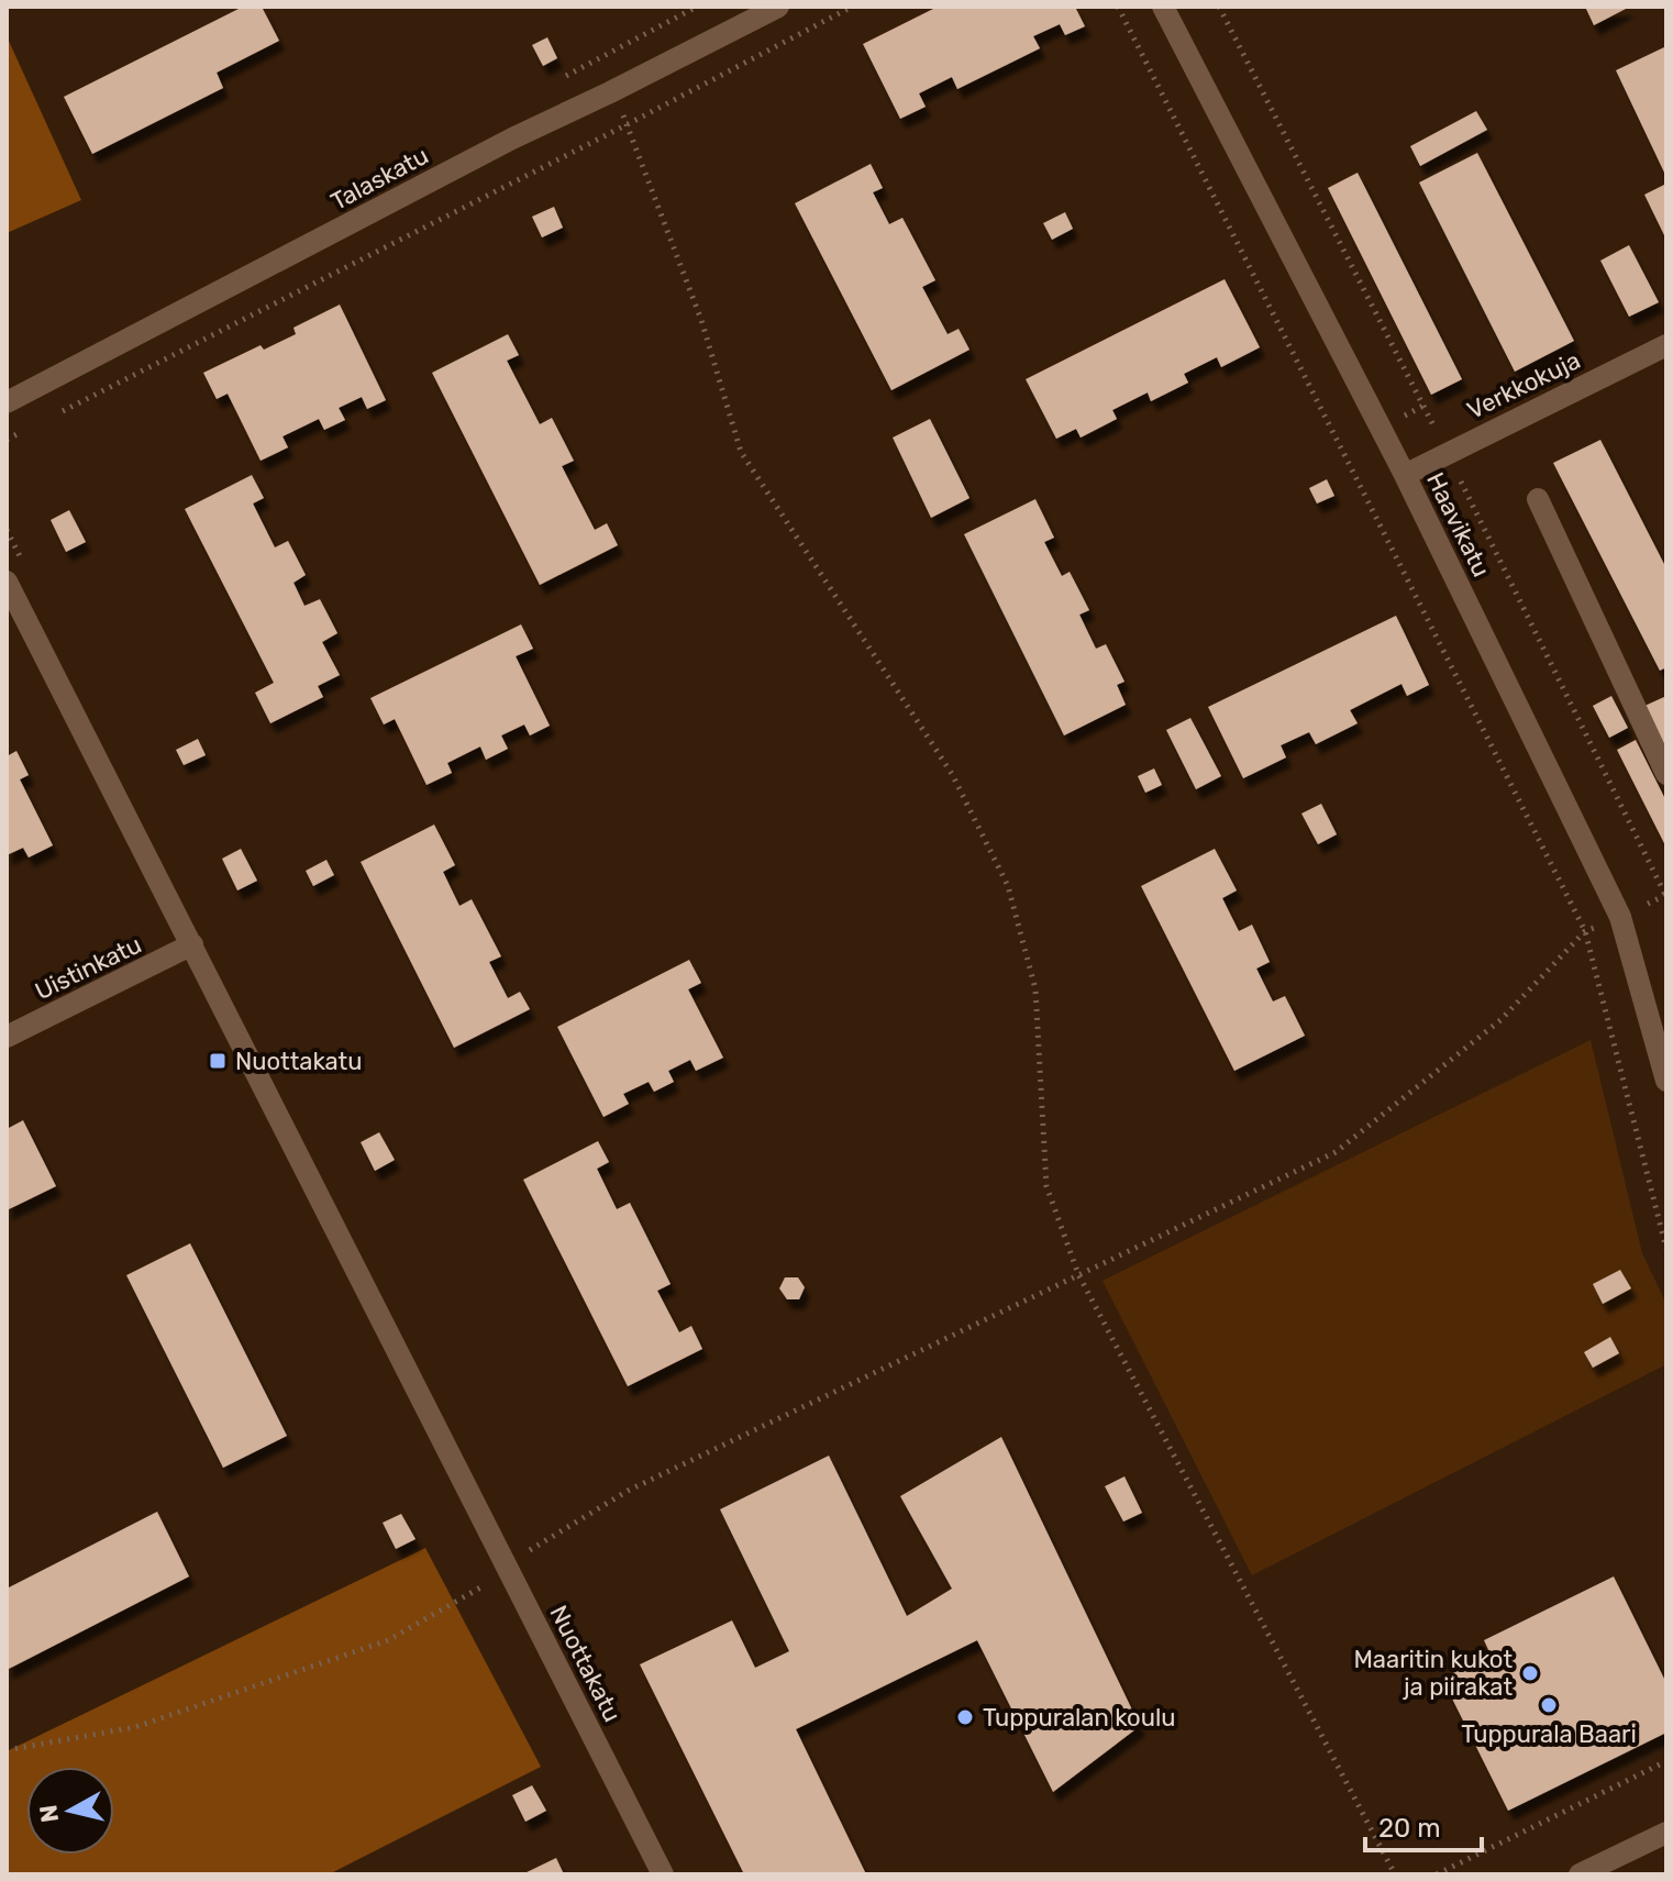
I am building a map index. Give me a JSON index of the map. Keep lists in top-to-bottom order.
{
  "streets": {
    "street": [
      "Talaskatu",
      "Verkkokuja",
      "Haavikatu",
      "Uistinkatu",
      "Nuottakatu"
    ]
  },
  "crossings": [
    ["Verkkokuja", "Haavikatu"],
    ["Uistinkatu", "Nuottakatu"]
  ],
  "places": {
    "transit": ["Nuottakatu"],
    "other": ["Maaritin kukot ja piirakat", "Tuppurala Baari", "Tuppuralan koulu"]
  },
  "scale_bar": "20 m",
  "north": "left"
}
